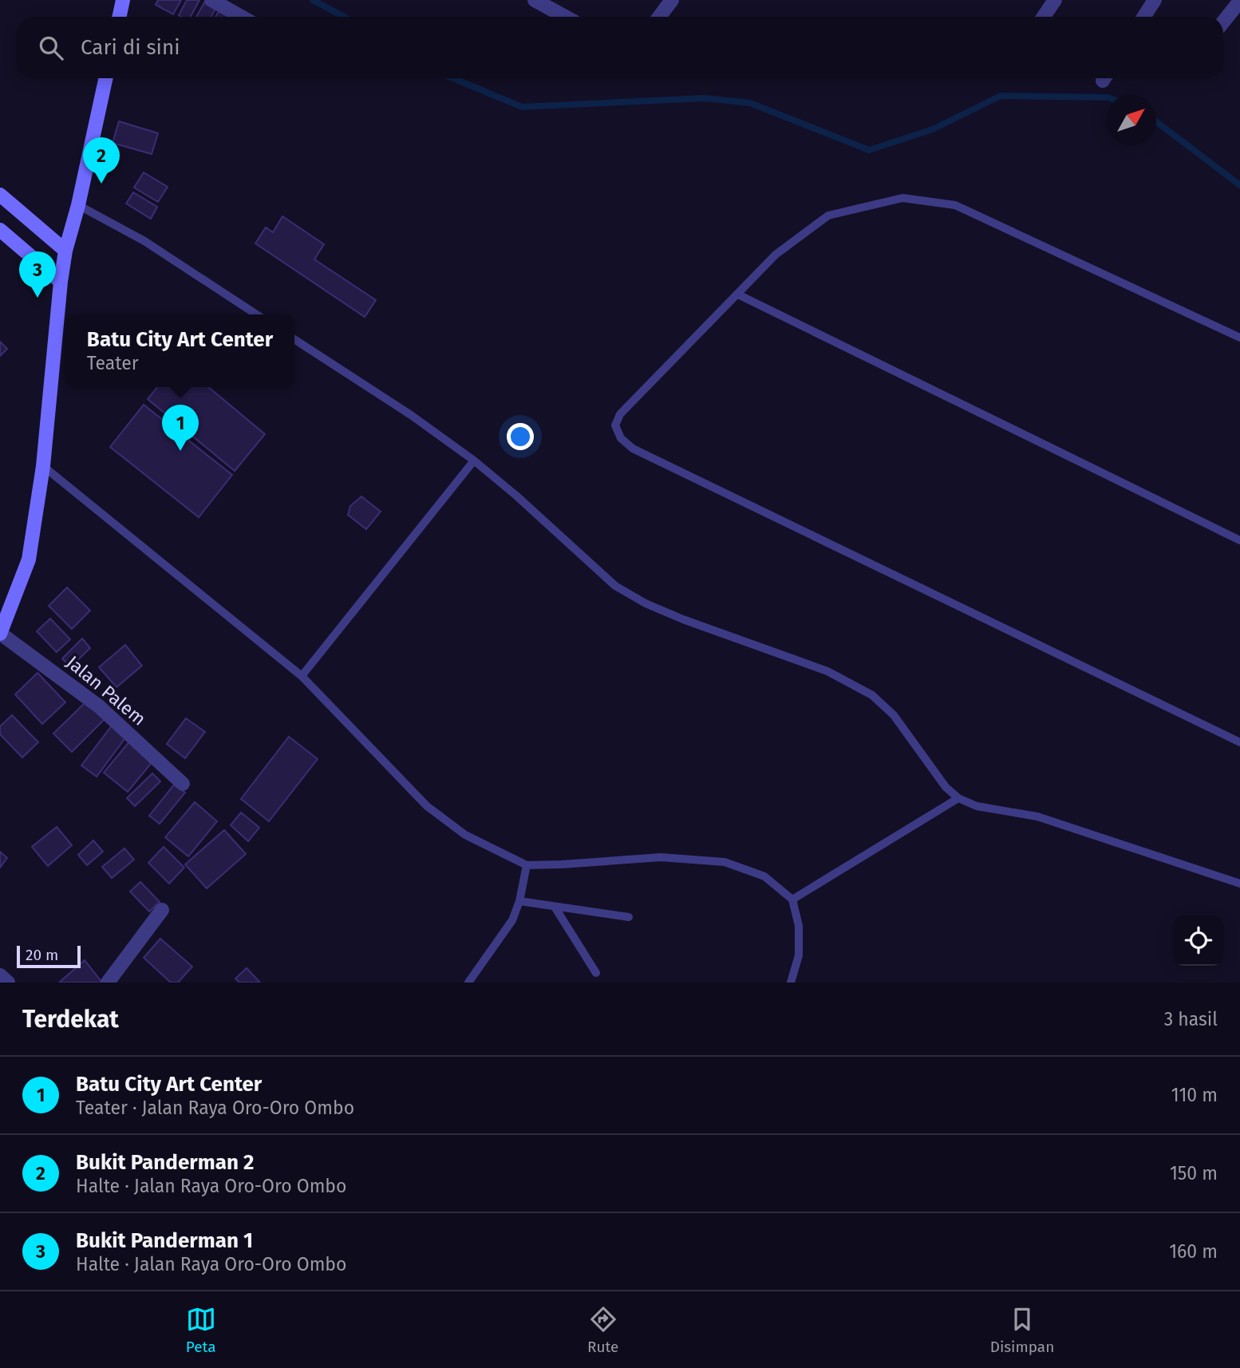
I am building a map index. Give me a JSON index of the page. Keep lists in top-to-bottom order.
{
  "streets": {
    "street": ["Jalan Palem"]
  },
  "scale_bar": "20 m",
  "north": "top right",
  "page": {
    "search": "Cari di sini",
    "pins": ["2", "3", "1"],
    "popup": ["Batu City Art Center", "Teater"],
    "scale": "20 m",
    "heading": ["Terdekat", "3 hasil"],
    "list": [
      {
        "mark": "1",
        "name": "Batu City Art Center",
        "note": "Teater · Jalan Raya Oro-Oro Ombo",
        "value": "110 m"
      },
      {
        "mark": "2",
        "name": "Bukit Panderman 2",
        "note": "Halte · Jalan Raya Oro-Oro Ombo",
        "value": "150 m"
      },
      {
        "mark": "3",
        "name": "Bukit Panderman 1",
        "note": "Halte · Jalan Raya Oro-Oro Ombo",
        "value": "160 m"
      }
    ],
    "nav": ["Peta", "Rute", "Disimpan"]
  }
}
